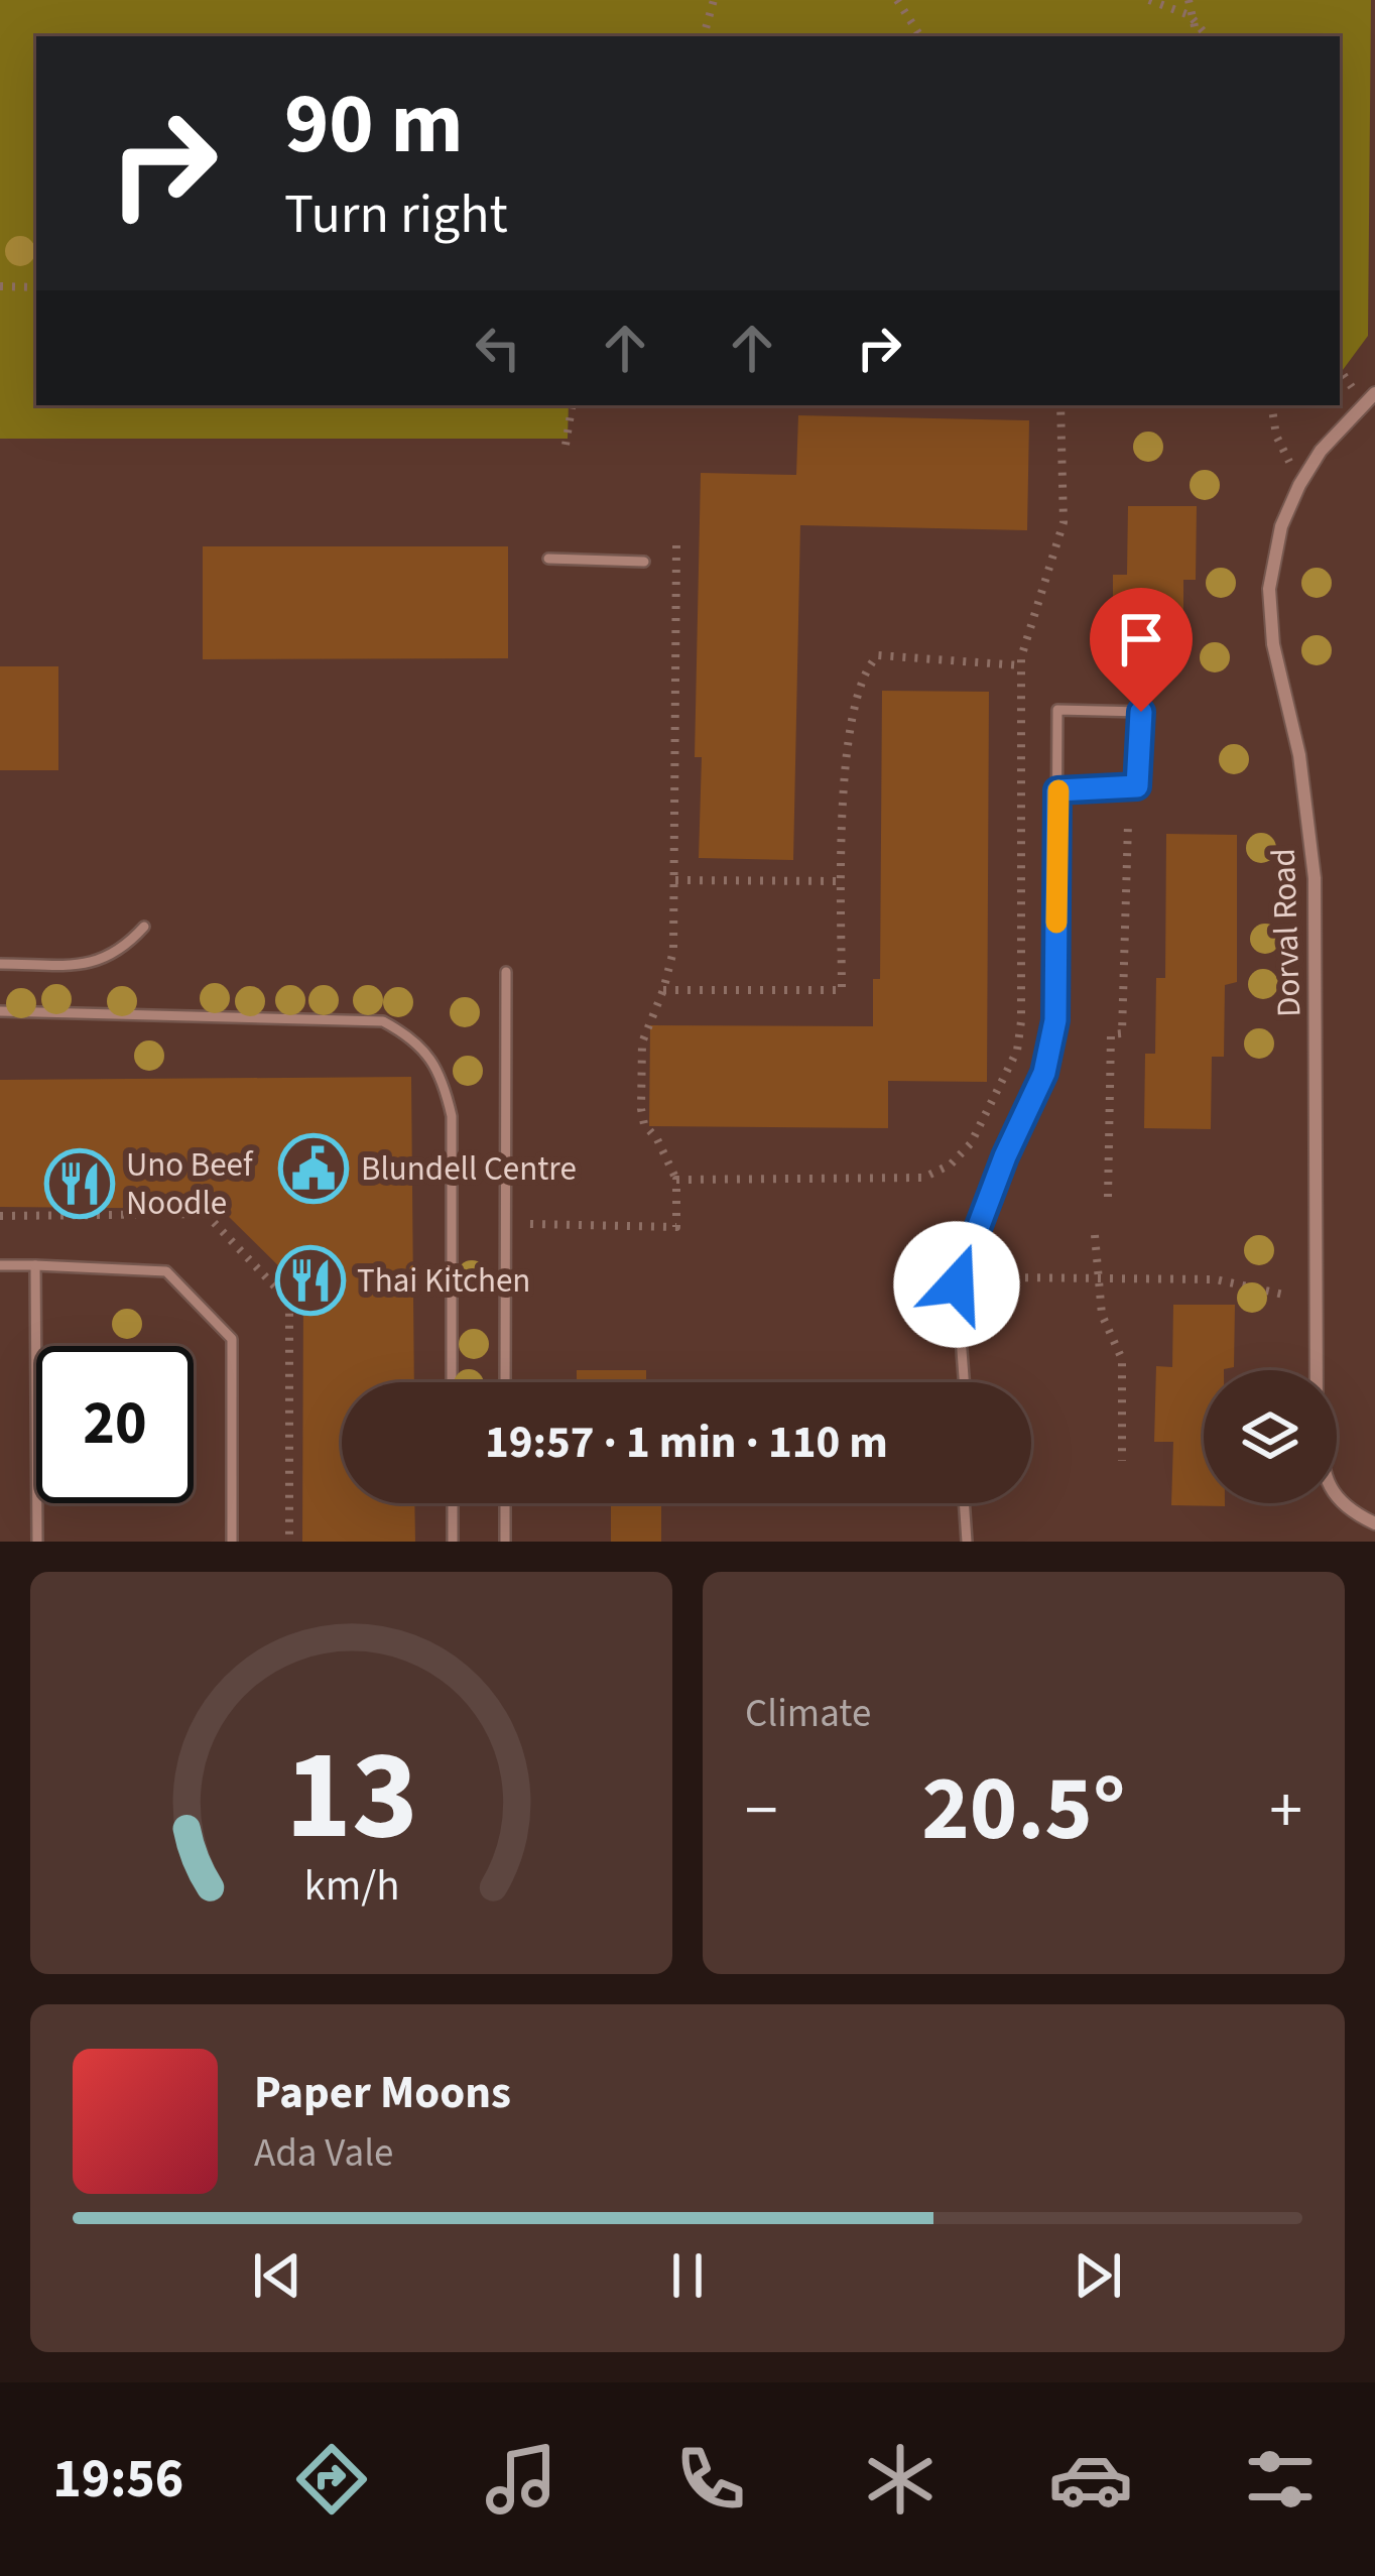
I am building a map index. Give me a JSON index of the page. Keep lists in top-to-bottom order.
{
  "streets": {
    "street": ["Dorval Road"]
  },
  "places": {
    "public building": ["Blundell Centre"],
    "restaurant": ["Uno Beef Noodle", "Thai Kitchen"]
  },
  "page": {
    "turn": ["90 m", "Turn right"],
    "limit": "20",
    "trip": "19:57 · 1 min · 110 m",
    "tile": "Climate",
    "heat": ["−", "20.5°", "+"],
    "song": ["Paper Moons", "Ada Vale"],
    "tabs": "19:56",
    "gauge": ["13", "km/h"]
  }
}
